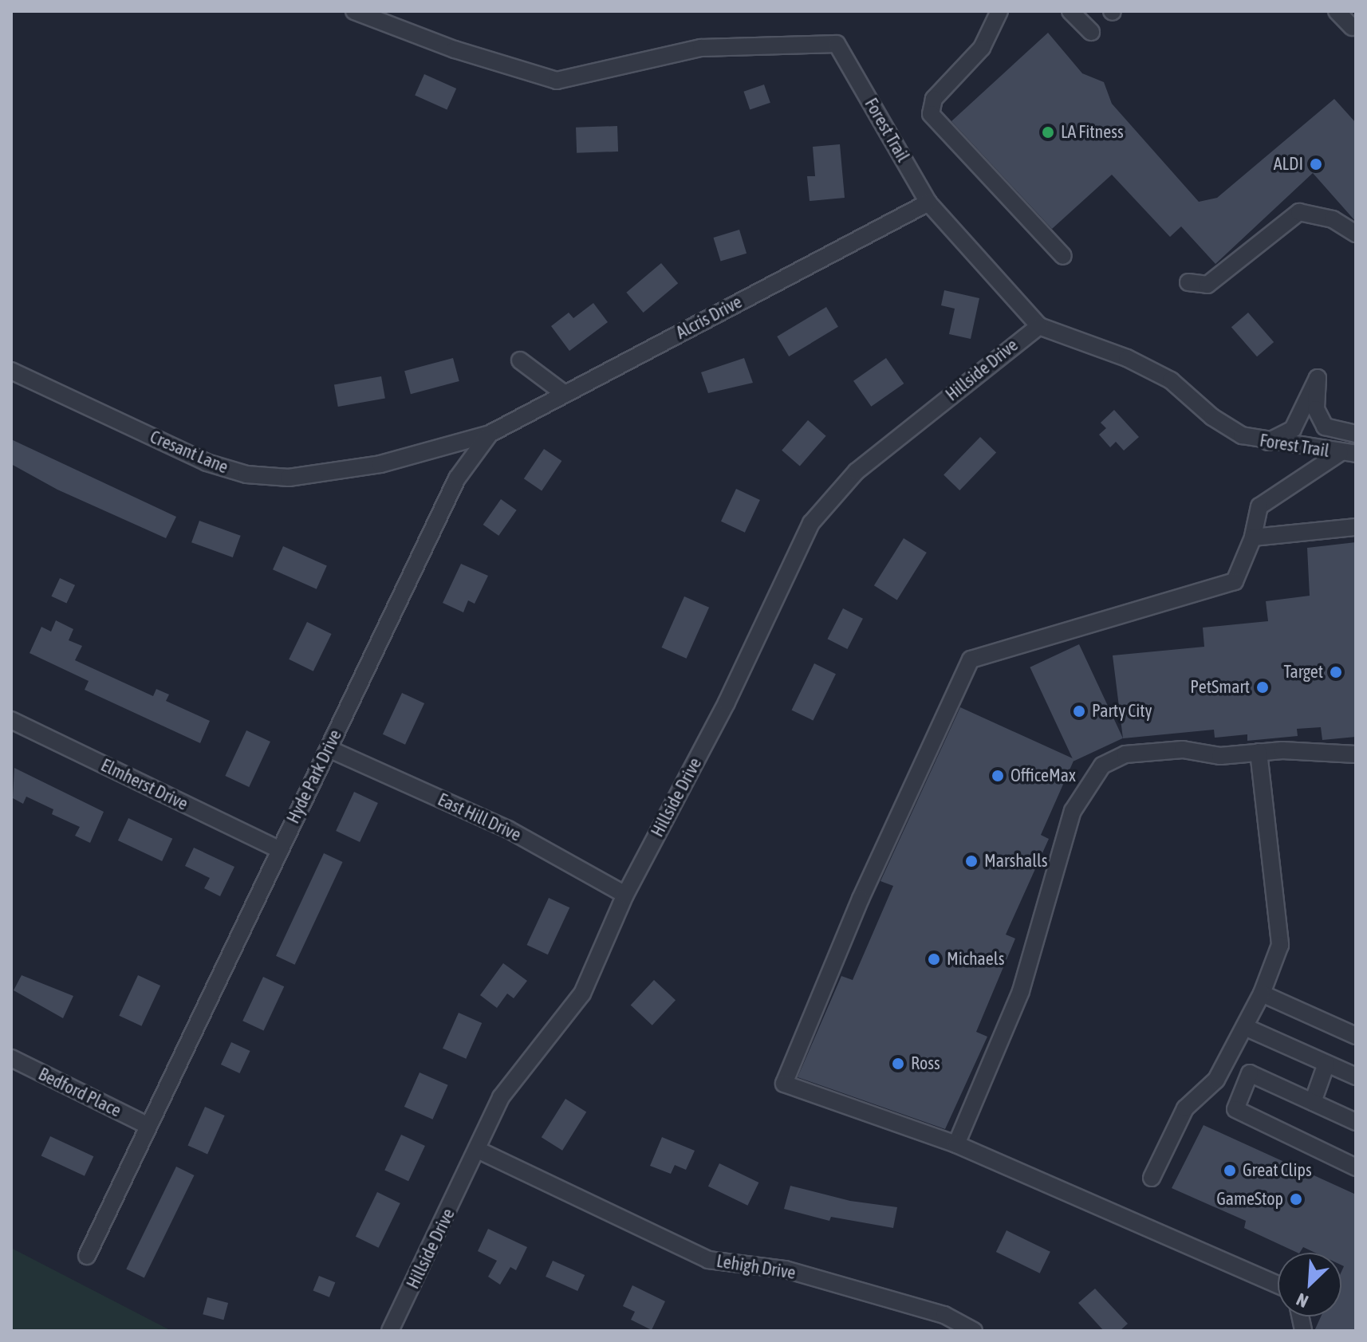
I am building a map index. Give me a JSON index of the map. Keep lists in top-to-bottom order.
{
  "streets": {
    "street": [
      "Forest Trail",
      "Alcris Drive",
      "Hillside Drive",
      "Cresant Lane",
      "Hyde Park Drive",
      "Elmherst Drive",
      "East Hill Drive",
      "Bedford Place",
      "Lehigh Drive"
    ]
  },
  "crossings": [
    ["Forest Trail", "Alcris Drive"],
    ["Forest Trail", "Hillside Drive"],
    ["Alcris Drive", "Cresant Lane"],
    ["Alcris Drive", "Hyde Park Drive"],
    ["Hillside Drive", "East Hill Drive"],
    ["Hillside Drive", "Lehigh Drive"],
    ["Cresant Lane", "Hyde Park Drive"],
    ["Hyde Park Drive", "Elmherst Drive"],
    ["Hyde Park Drive", "East Hill Drive"],
    ["Hyde Park Drive", "Bedford Place"]
  ],
  "places": [
    "LA Fitness",
    "ALDI",
    "Target",
    "PetSmart",
    "Party City",
    "OfficeMax",
    "Marshalls",
    "Michaels",
    "Ross",
    "Great Clips",
    "GameStop"
  ],
  "north": "bottom left"
}
